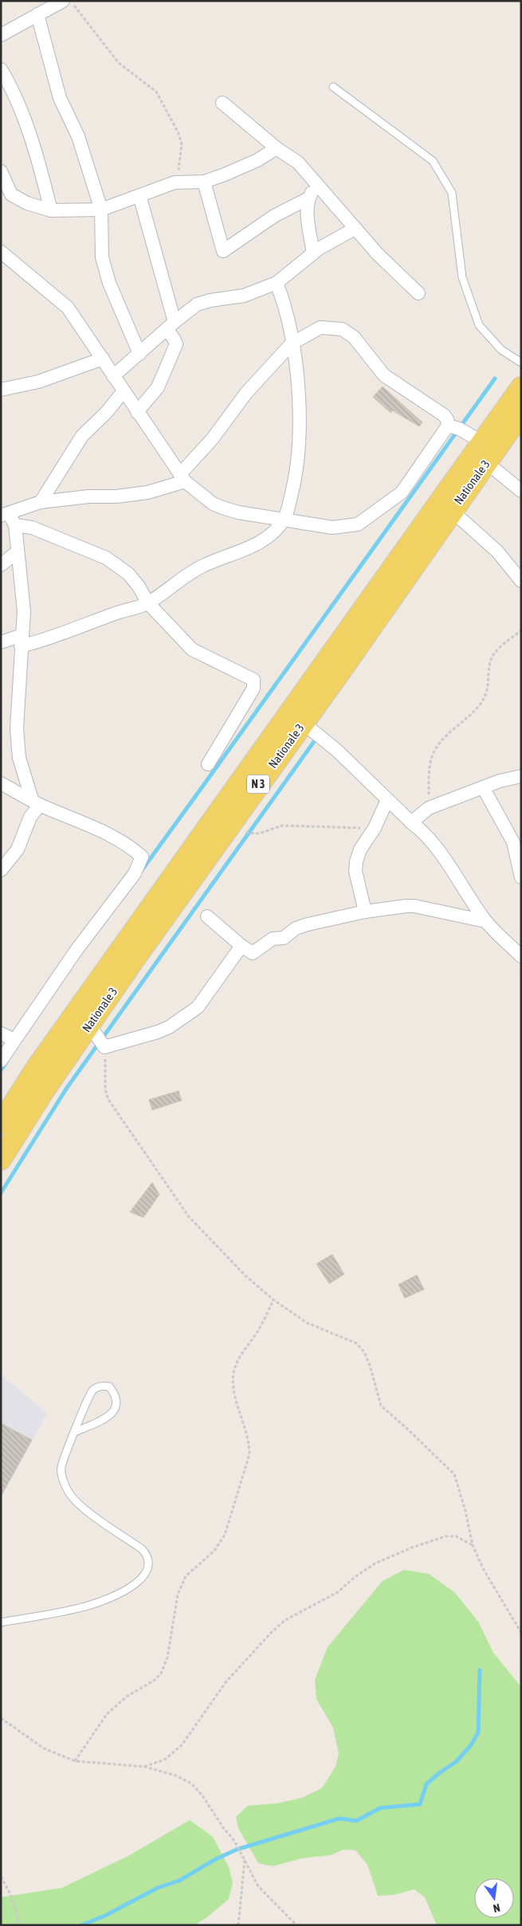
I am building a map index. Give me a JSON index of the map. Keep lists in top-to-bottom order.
{
  "streets": {
    "main road": ["Nationale 3", "N 3"]
  },
  "crossings": [
    ["Nationale 3", "N 3"]
  ],
  "north": "bottom"
}
